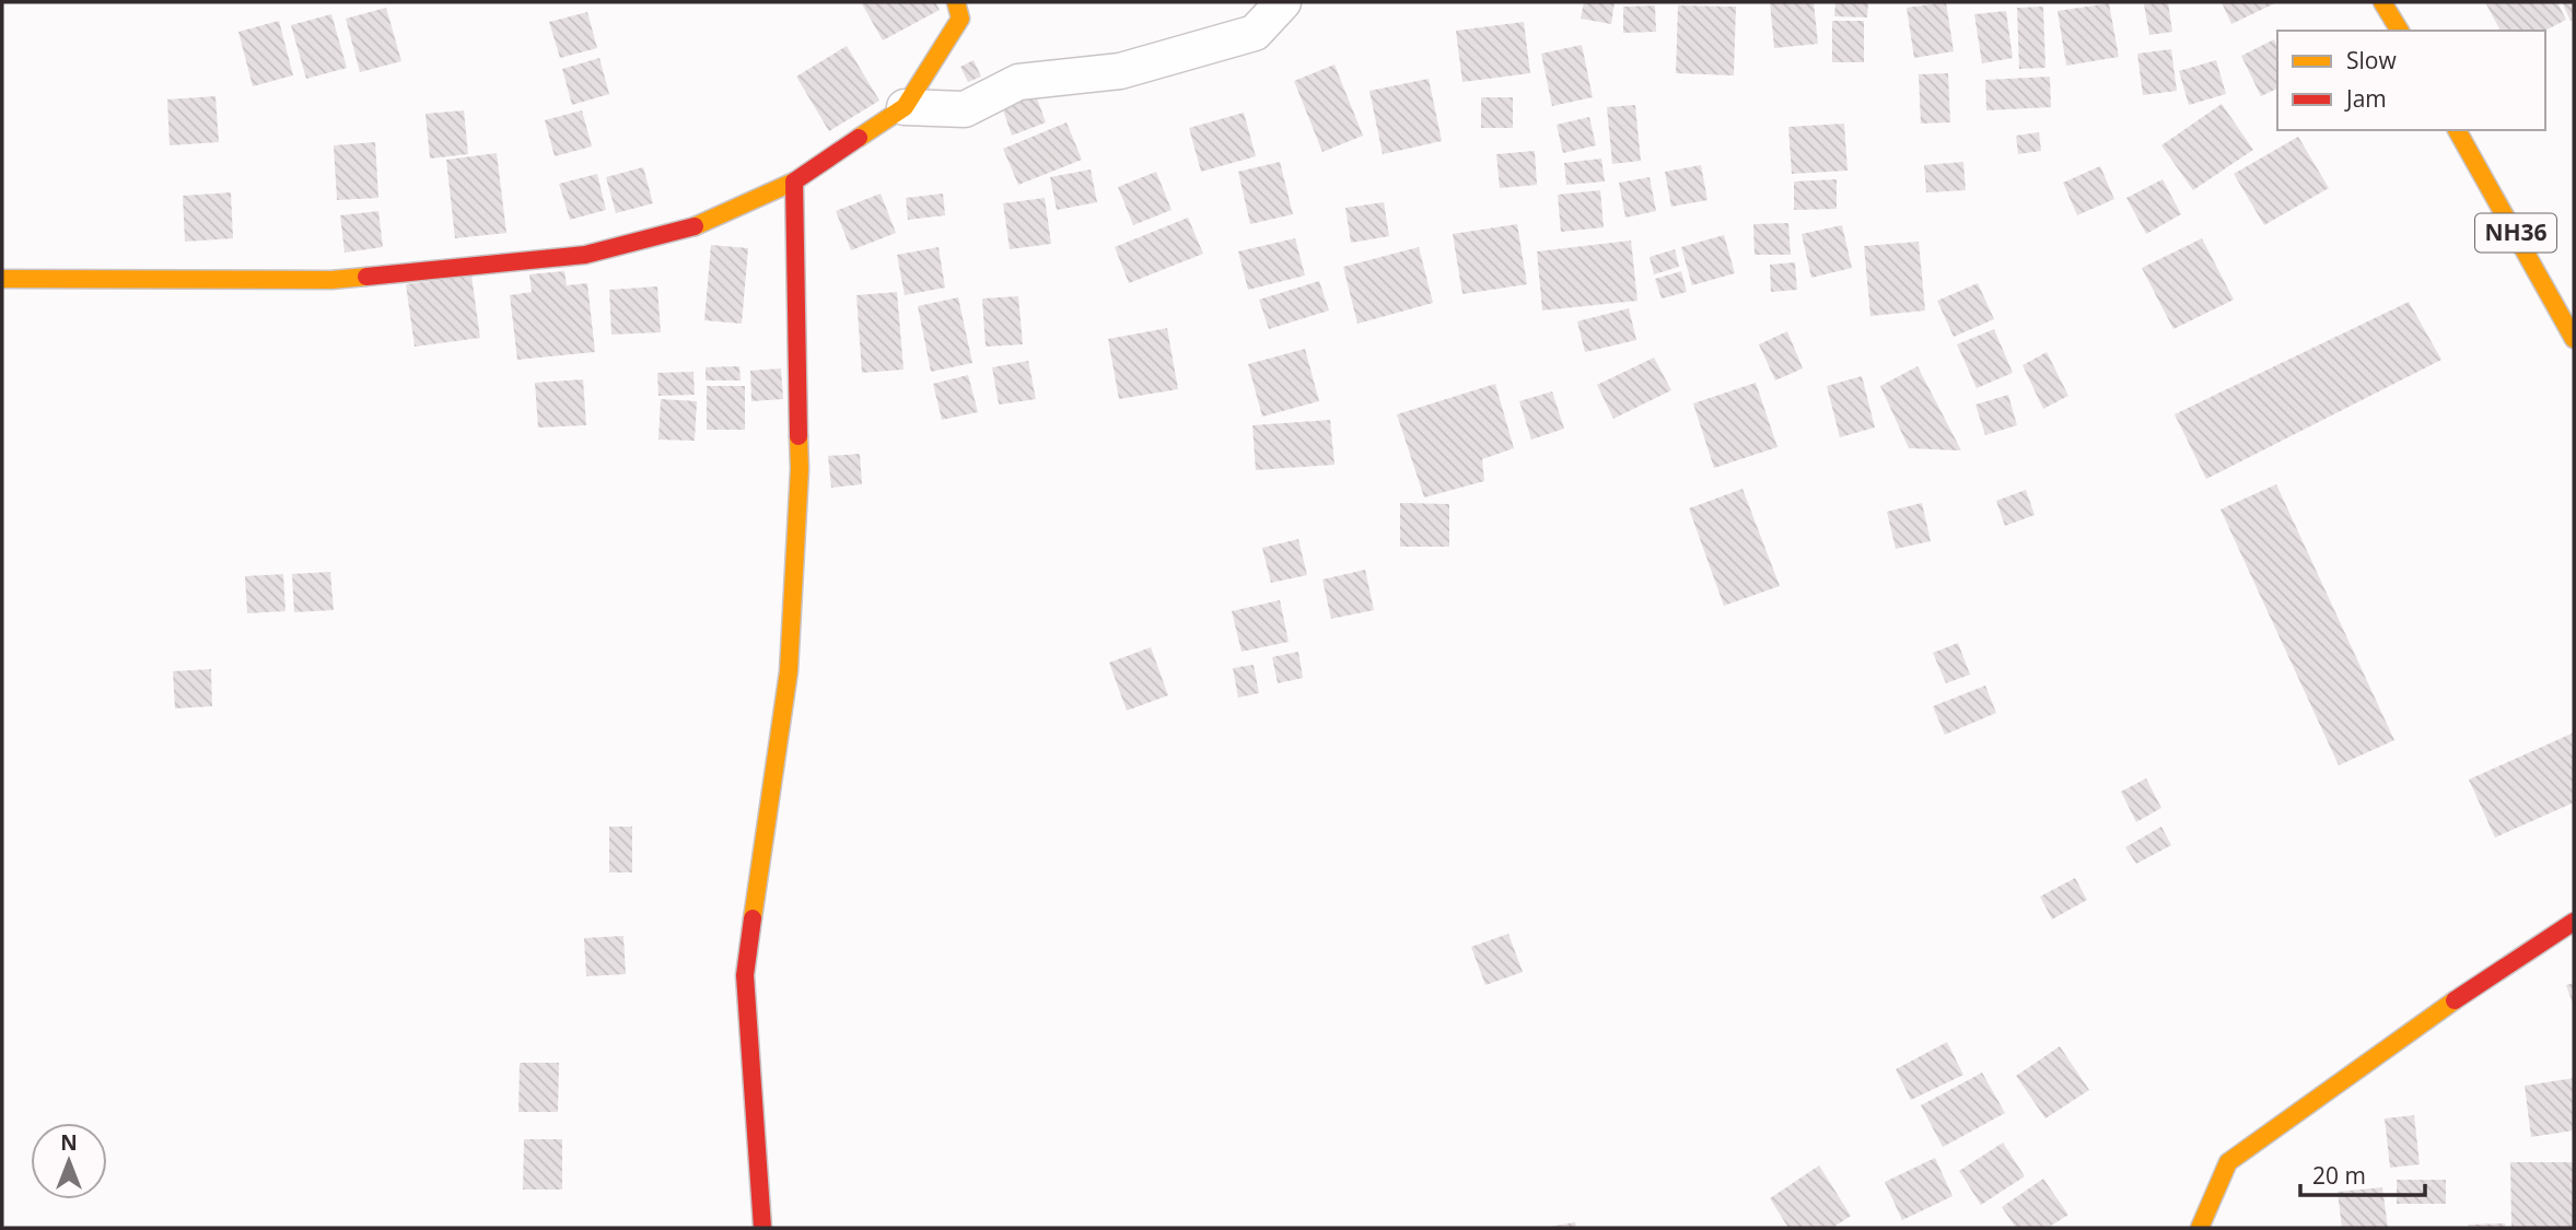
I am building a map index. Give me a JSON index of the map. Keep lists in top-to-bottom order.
{
  "streets": {
    "main road": ["NH36"]
  },
  "legend": ["Slow", "Jam"],
  "scale_bar": "20 m",
  "north": "top"
}
